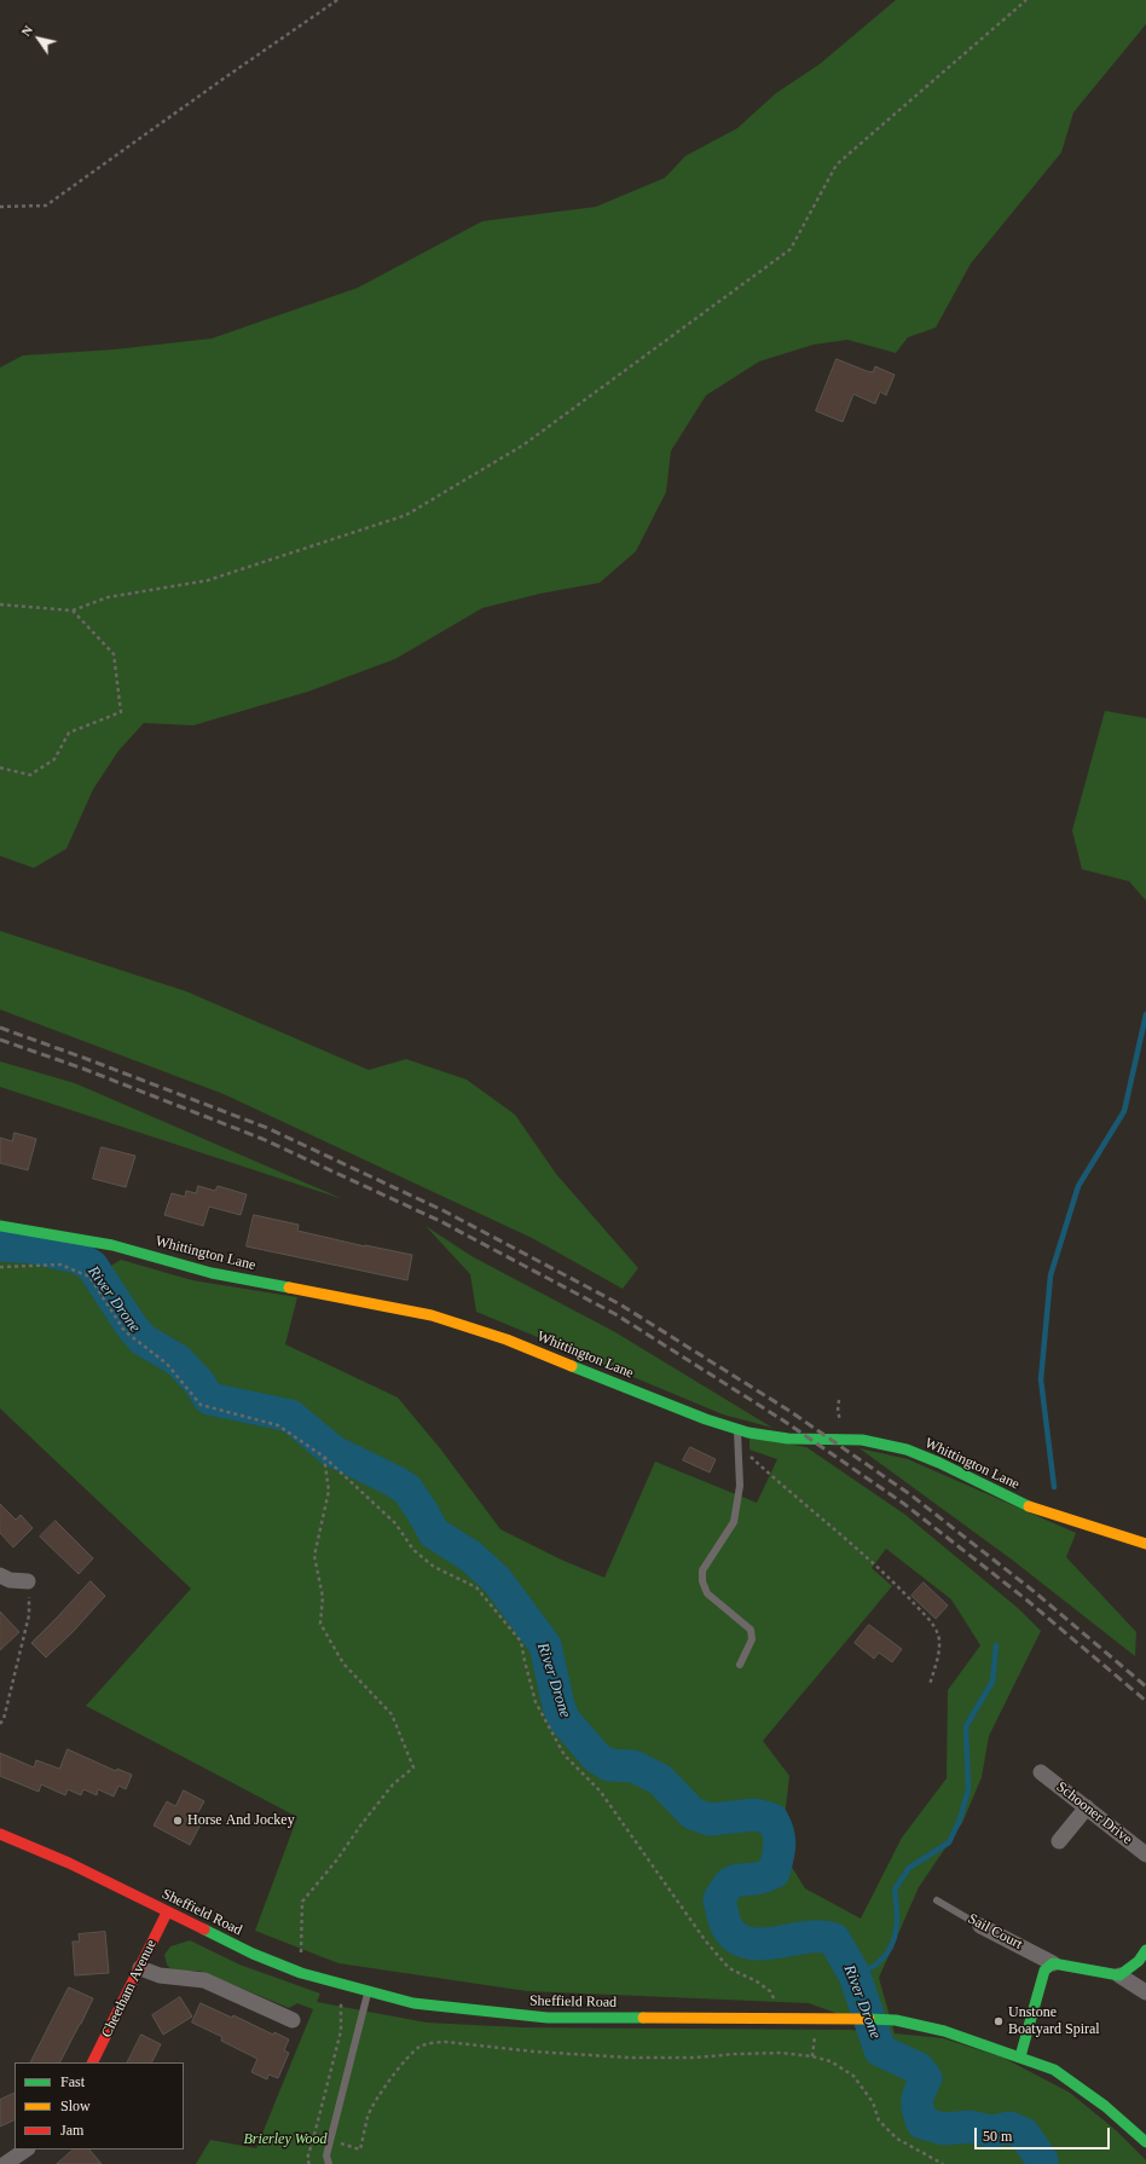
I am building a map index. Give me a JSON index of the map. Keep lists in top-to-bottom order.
{
  "streets": {
    "street": [
      "Whittington Lane",
      "Schooner Drive",
      "Sheffield Road",
      "Sail Court",
      "Cheetham Avenue"
    ]
  },
  "crossings": [
    ["Sheffield Road", "Cheetham Avenue"]
  ],
  "water": ["River Drone"],
  "parks": ["Brierley Wood"],
  "places": ["Horse And Jockey", "Unstone Boatyard Spiral"],
  "legend": ["Fast", "Slow", "Jam"],
  "scale_bar": "50 m",
  "north": "top left"
}
